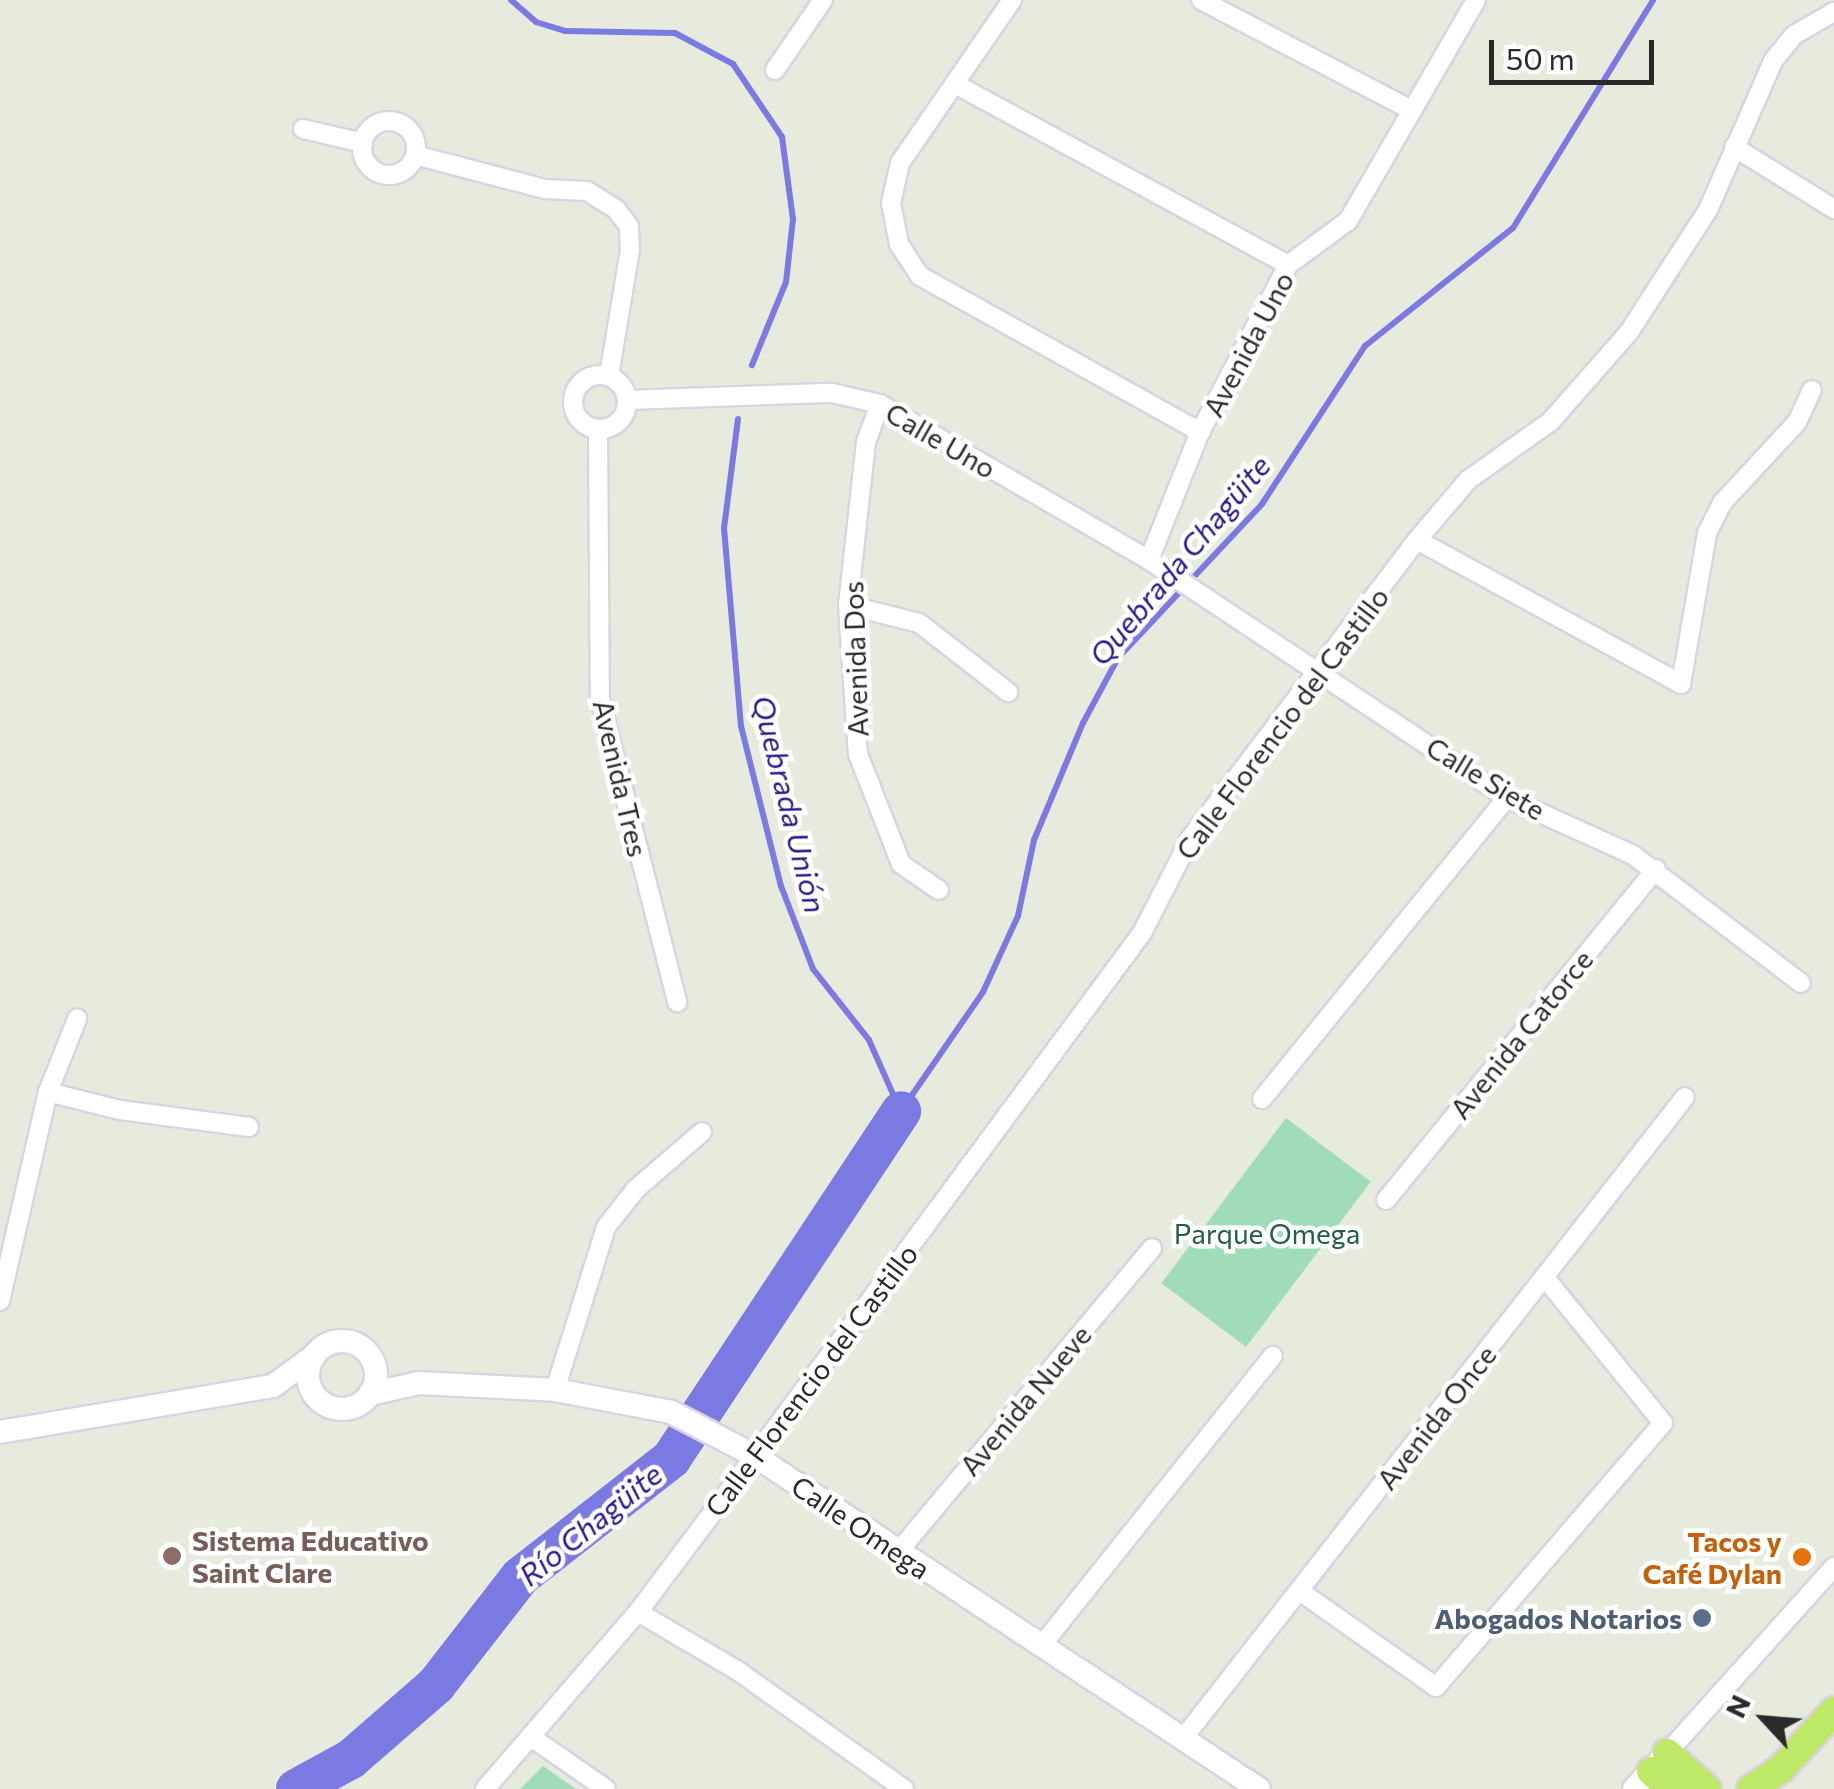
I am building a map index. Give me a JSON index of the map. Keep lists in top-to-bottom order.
{
  "streets": {
    "street": [
      "Avenida Uno",
      "Calle Uno",
      "Avenida Dos",
      "Calle Florencio del Castillo",
      "Avenida Tres",
      "Calle Siete",
      "Avenida Catorce",
      "Avenida Nueve",
      "Avenida Once",
      "Calle Omega"
    ]
  },
  "crossings": [
    ["Avenida Uno", "Calle Uno"],
    ["Calle Uno", "Avenida Dos"],
    ["Calle Uno", "Avenida Tres"],
    ["Calle Uno", "Calle Siete"],
    ["Calle Florencio del Castillo", "Calle Siete"],
    ["Calle Florencio del Castillo", "Calle Omega"],
    ["Calle Siete", "Avenida Catorce"],
    ["Avenida Nueve", "Calle Omega"],
    ["Avenida Once", "Calle Omega"]
  ],
  "water": ["Quebrada Chagüite", "Quebrada Unión", "Río Chagüite"],
  "parks": ["Parque Omega"],
  "places": ["Sistema Educativo Saint Clare", "Tacos y Café Dylan", "Abogados Notarios"],
  "scale_bar": "50 m",
  "north": "top left"
}
